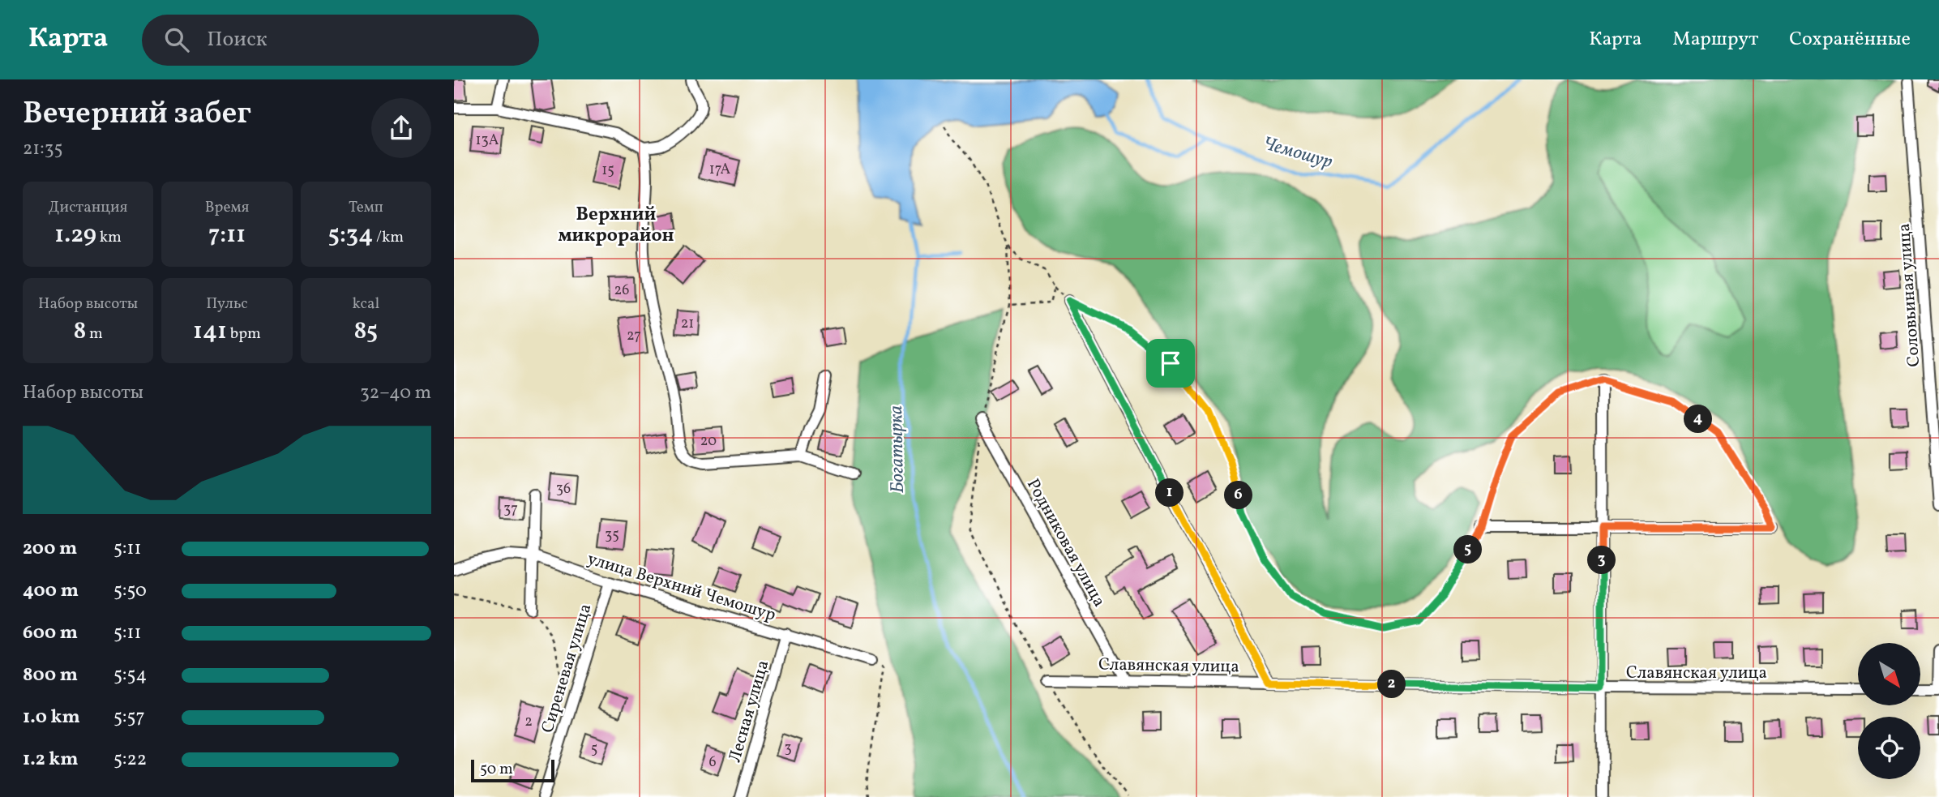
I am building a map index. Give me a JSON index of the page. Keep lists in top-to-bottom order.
{
  "streets": {
    "street": [
      "Соловьиная улица",
      "Родниковая улица",
      "улица Верхний Чемошур",
      "Славянская улица",
      "Сиреневая улица",
      "Лесная улица"
    ]
  },
  "crossings": [
    ["Родниковая улица", "Славянская улица"],
    ["улица Верхний Чемошур", "Сиреневая улица"],
    ["улица Верхний Чемошур", "Лесная улица"]
  ],
  "districts": ["Верхний микрорайон"],
  "water": ["Чемошур", "Богатырка"],
  "house_numbers": [
    "13А",
    "17А",
    "15",
    "26",
    "21",
    "27",
    "20",
    "36",
    "37",
    "35",
    "2",
    "3",
    "5",
    "6"
  ],
  "scale_bar": "50 m",
  "north": "bottom right",
  "page": {
    "header": "Карта",
    "search": "Поиск",
    "nav": ["Карта", "Маршрут", "Сохранённые"],
    "heading": ["Вечерний забег", "21:35"],
    "stats": [
      ["Дистанция", "1.29 km"],
      ["Время", "7:11"],
      ["Темп", "5:34 /km"],
      ["Набор высоты", "8 m"],
      ["Пульс", "141 bpm"],
      ["kcal", "85"]
    ],
    "chart": ["Набор высоты", "32–40 m"],
    "pins": [
      "4",
      "1",
      "6",
      "5",
      "3",
      "2"
    ],
    "list": [
      {
        "name": "200 m",
        "note": "5:11"
      },
      {
        "name": "400 m",
        "note": "5:50"
      },
      {
        "name": "600 m",
        "note": "5:11"
      },
      {
        "name": "800 m",
        "note": "5:54"
      },
      {
        "name": "1.0 km",
        "note": "5:57"
      },
      {
        "name": "1.2 km",
        "note": "5:22"
      }
    ],
    "scale": "50 m"
  }
}
